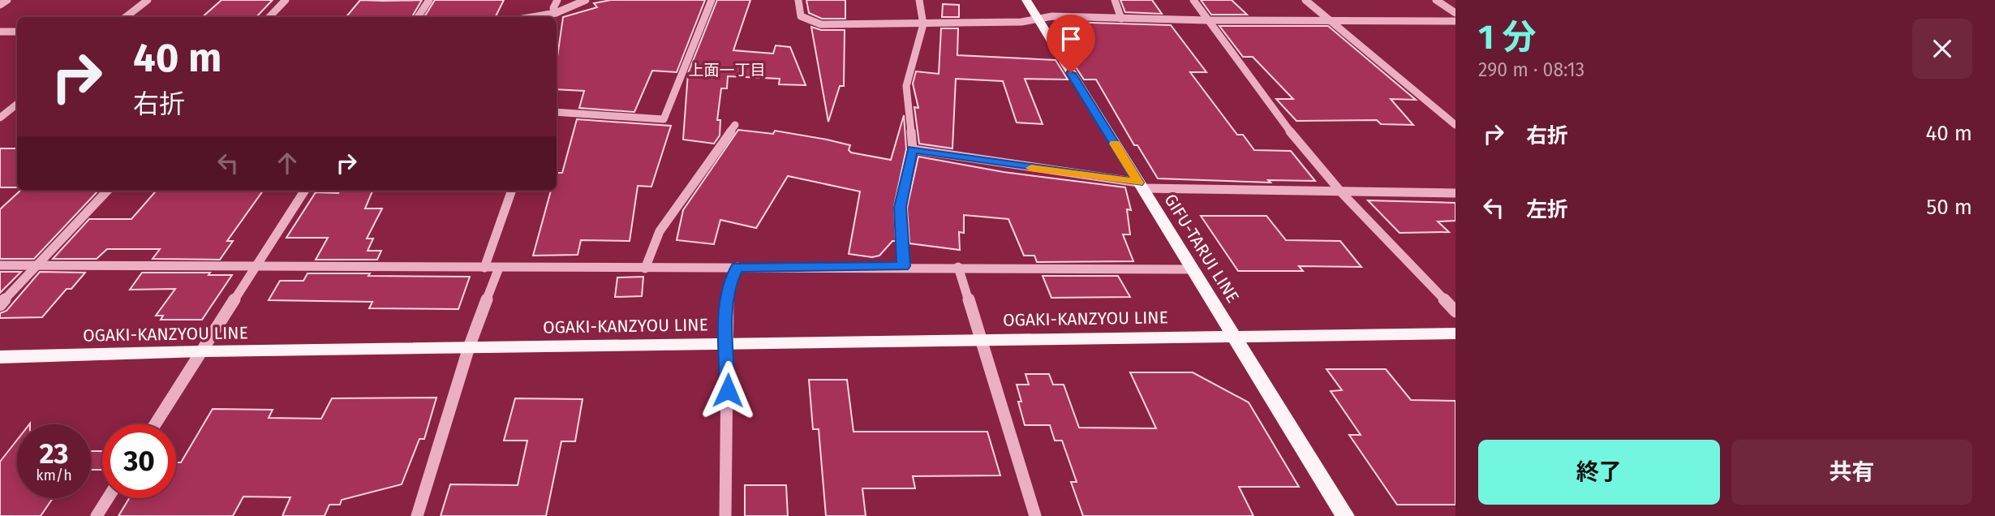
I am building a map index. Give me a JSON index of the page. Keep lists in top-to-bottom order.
{
  "streets": {
    "main road": ["GIFU-TARUI LINE", "OGAKI-KANZYOU LINE"]
  },
  "crossings": [
    ["GIFU-TARUI LINE", "OGAKI-KANZYOU LINE"]
  ],
  "districts": ["上面一丁目"],
  "page": {
    "heading": ["1 分", "290 m · 08:13"],
    "turn": ["40 m", "右折"],
    "list": [
      {
        "name": "右折",
        "value": "40 m"
      },
      {
        "name": "左折",
        "value": "50 m"
      }
    ],
    "speed": "23 km/h",
    "limit": "30",
    "buttons": ["終了", "共有"]
  }
}
